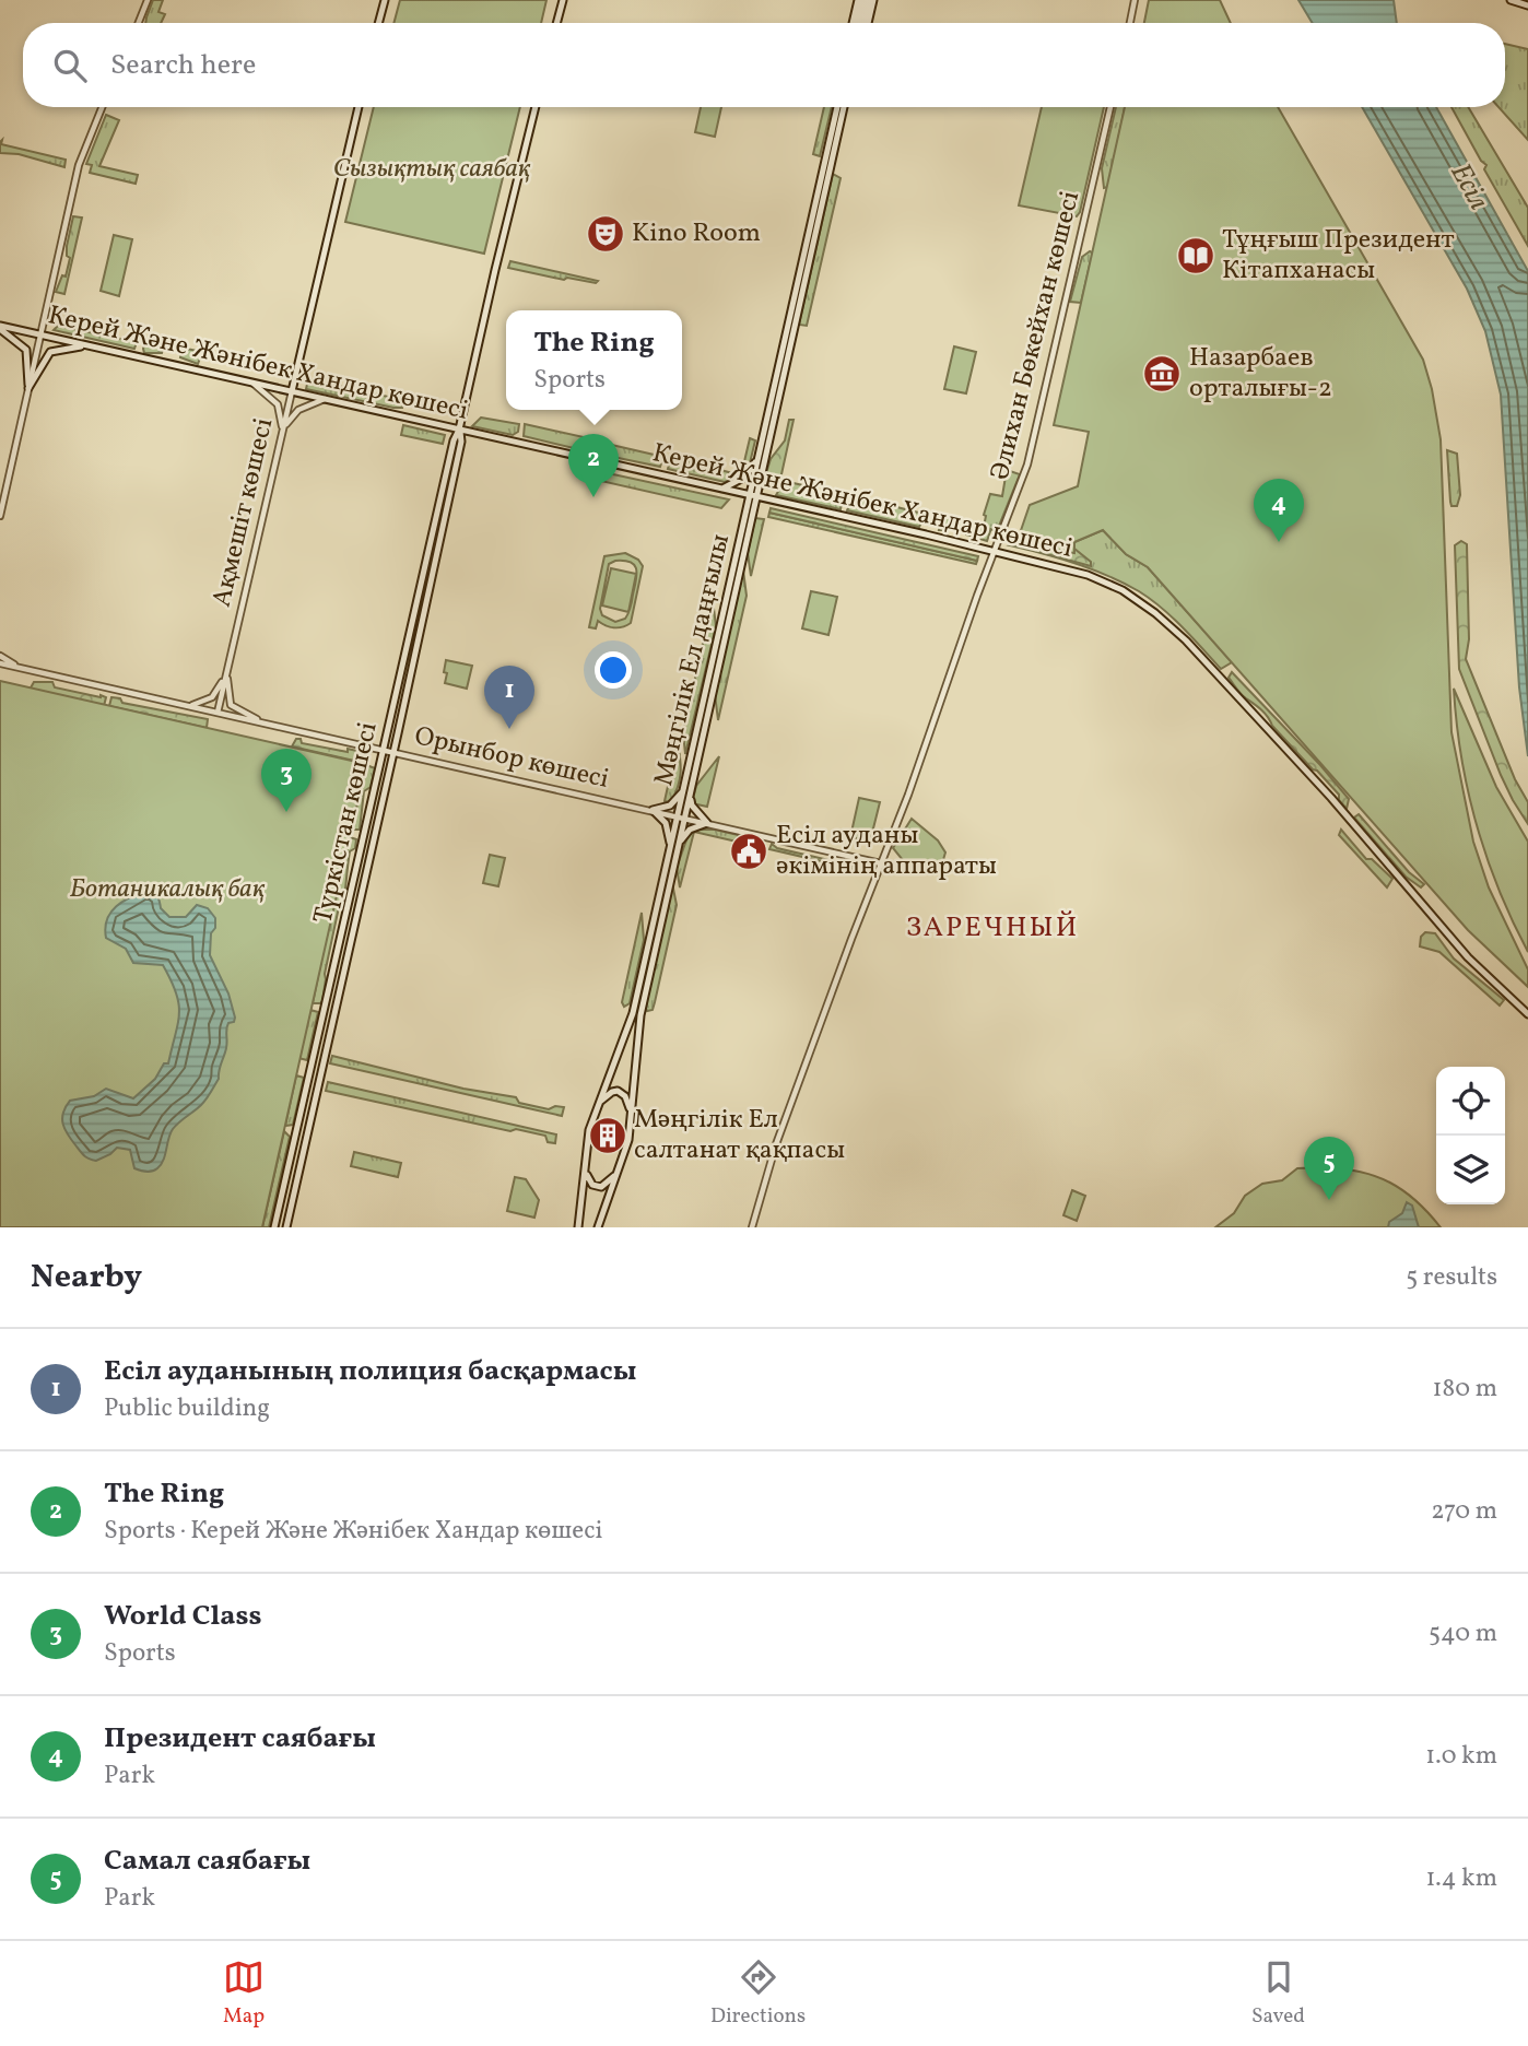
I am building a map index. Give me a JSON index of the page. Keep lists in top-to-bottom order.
{
  "streets": {
    "main road": [
      "Керей Және Жәнібек Хандар көшесі",
      "Ақмешіт көшесі",
      "Мәңгілік Ел даңғылы",
      "Түркістан көшесі"
    ],
    "street": ["Әлихан Бөкейхан көшесі", "Орынбор көшесі"]
  },
  "crossings": [
    ["Әлихан Бөкейхан көшесі", "Керей Және Жәнібек Хандар көшесі"],
    ["Әлихан Бөкейхан көшесі", "Орынбор көшесі"],
    ["Керей Және Жәнібек Хандар көшесі", "Ақмешіт көшесі"],
    ["Керей Және Жәнібек Хандар көшесі", "Мәңгілік Ел даңғылы"],
    ["Керей Және Жәнібек Хандар көшесі", "Түркістан көшесі"],
    ["Ақмешіт көшесі", "Орынбор көшесі"],
    ["Мәңгілік Ел даңғылы", "Орынбор көшесі"],
    ["Орынбор көшесі", "Түркістан көшесі"]
  ],
  "districts": ["ЗАРЕЧНЫЙ"],
  "water": ["Есіл"],
  "parks": ["Сызықтық саябақ", "Ботаникалық бақ"],
  "places": {
    "theatre": ["Kino Room"],
    "library": ["Тұңғыш Президент Кітапханасы"],
    "museum": ["Назарбаев орталығы-2"],
    "public building": ["Есіл ауданы әкімінің аппараты"],
    "building": ["Мәңгілік Ел салтанат қақпасы"]
  },
  "page": {
    "search": "Search here",
    "popup": ["The Ring", "Sports"],
    "pins": [
      "2",
      "4",
      "1",
      "3",
      "5"
    ],
    "heading": ["Nearby", "5 results"],
    "list": [
      {
        "mark": "1",
        "name": "Есіл ауданының полиция басқармасы",
        "note": "Public building",
        "value": "180 m"
      },
      {
        "mark": "2",
        "name": "The Ring",
        "note": "Sports · Керей Және Жәнібек Хандар көшесі",
        "value": "270 m"
      },
      {
        "mark": "3",
        "name": "World Class",
        "note": "Sports",
        "value": "540 m"
      },
      {
        "mark": "4",
        "name": "Президент саябағы",
        "note": "Park",
        "value": "1.0 km"
      },
      {
        "mark": "5",
        "name": "Самал саябағы",
        "note": "Park",
        "value": "1.4 km"
      }
    ],
    "nav": ["Map", "Directions", "Saved"]
  }
}
